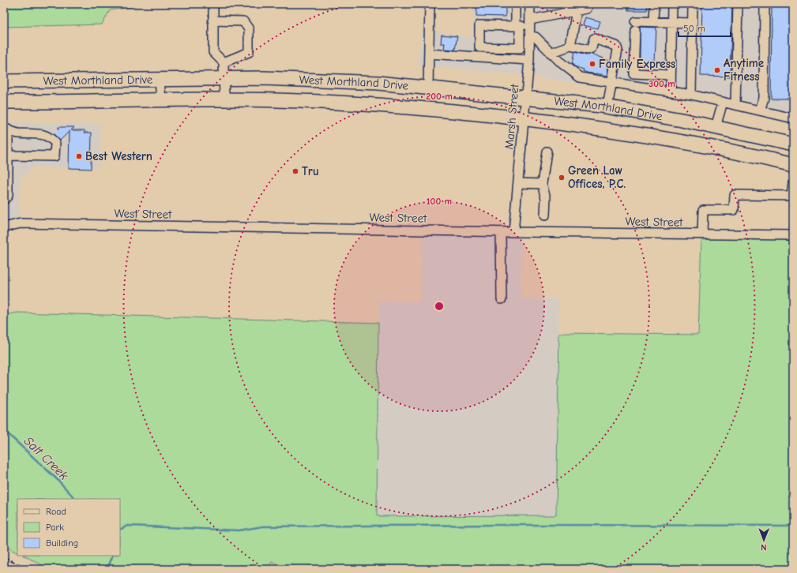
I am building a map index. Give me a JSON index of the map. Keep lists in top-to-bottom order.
{
  "streets": {
    "highway": ["West Morthland Drive"],
    "street": ["Marsh Street", "West Street"]
  },
  "crossings": [
    ["West Morthland Drive", "Marsh Street"],
    ["Marsh Street", "West Street"]
  ],
  "water": ["Salt Creek"],
  "places": [
    "Family Express",
    "Anytime Fitness",
    "Best Western",
    "Tru",
    "Green Law Offices, P.C."
  ],
  "legend": ["Road", "Park", "Building"],
  "scale_bar": "50 m",
  "north": "bottom",
  "rings": ["300 m", "200 m", "100 m"]
}
